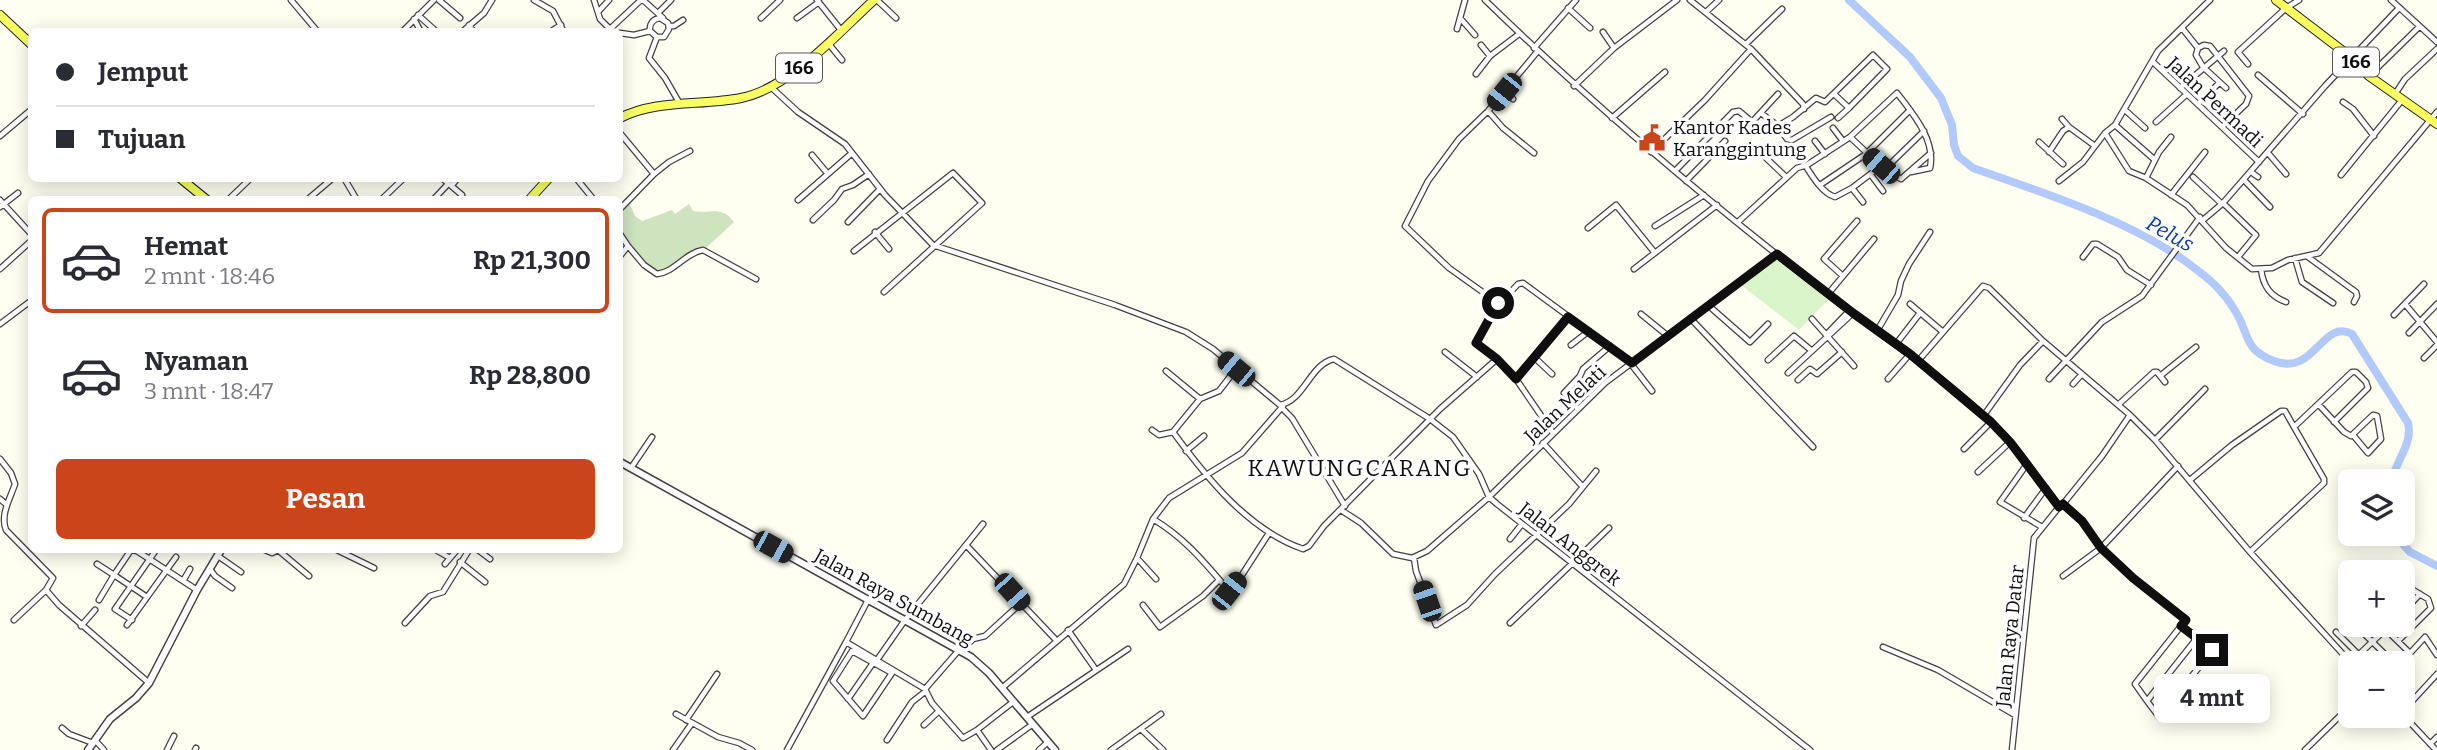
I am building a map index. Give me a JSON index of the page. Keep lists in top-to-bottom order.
{
  "streets": {
    "main road": ["166"],
    "street": [
      "Jalan Permadi",
      "Jalan Melati",
      "Jalan Anggrek",
      "Jalan Raya Sumbang",
      "Jalan Raya Datar"
    ]
  },
  "crossings": [
    ["Jalan Melati", "Jalan Anggrek"]
  ],
  "districts": ["KAWUNGCARANG"],
  "water": ["Pelus"],
  "places": {
    "public building": ["Kantor Kades Karanggintung"]
  },
  "page": {
    "banner": ["Jemput", "Tujuan"],
    "list": [
      {
        "name": "Hemat",
        "note": "2 mnt · 18:46",
        "value": "Rp 21,300"
      },
      {
        "name": "Nyaman",
        "note": "3 mnt · 18:47",
        "value": "Rp 28,800"
      }
    ],
    "buttons": "Pesan",
    "map_buttons": ["+", "−"],
    "bubble": "4 mnt"
  }
}
